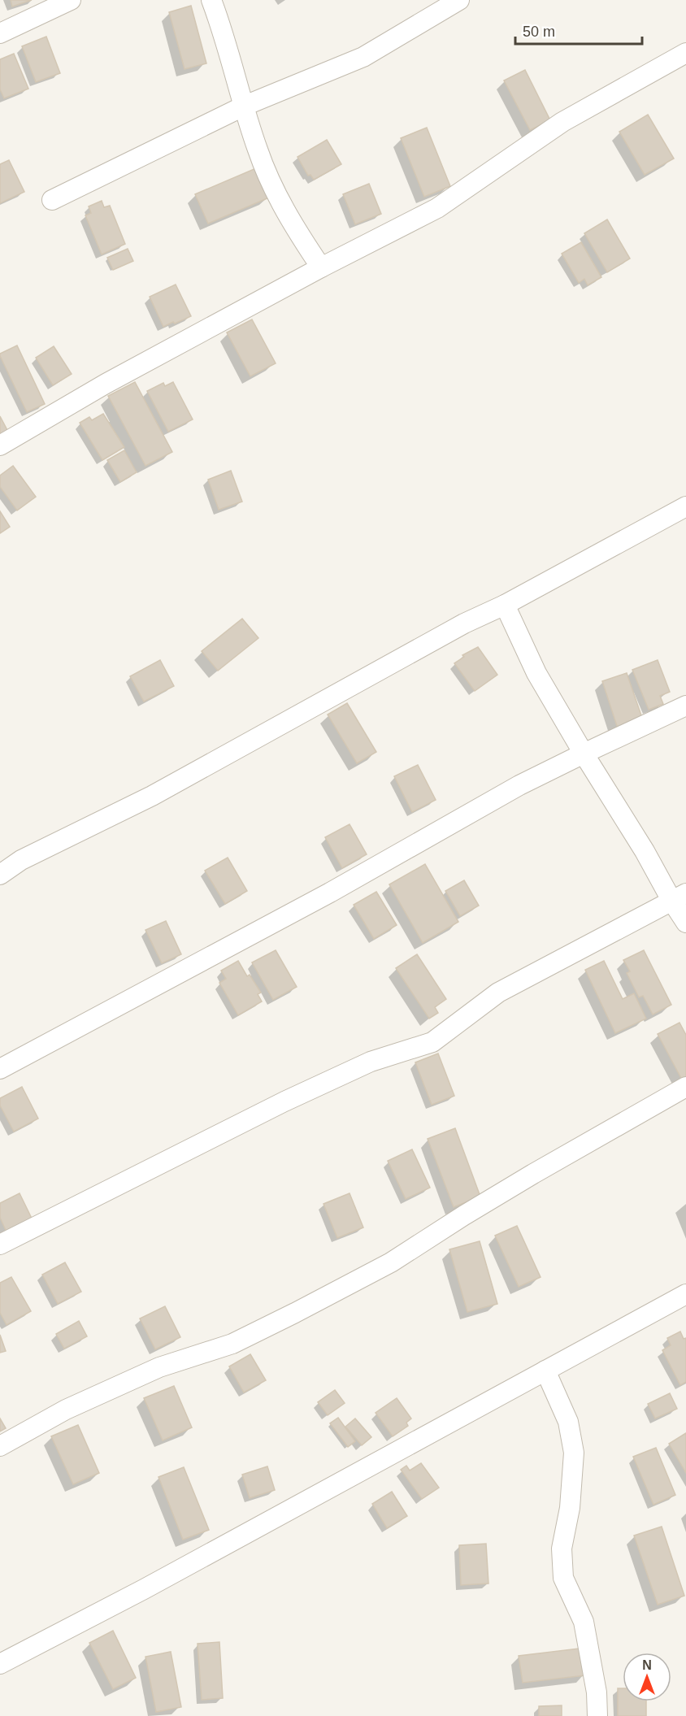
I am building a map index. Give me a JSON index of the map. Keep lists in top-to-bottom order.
{
  "scale_bar": "50 m",
  "north": "top"
}
